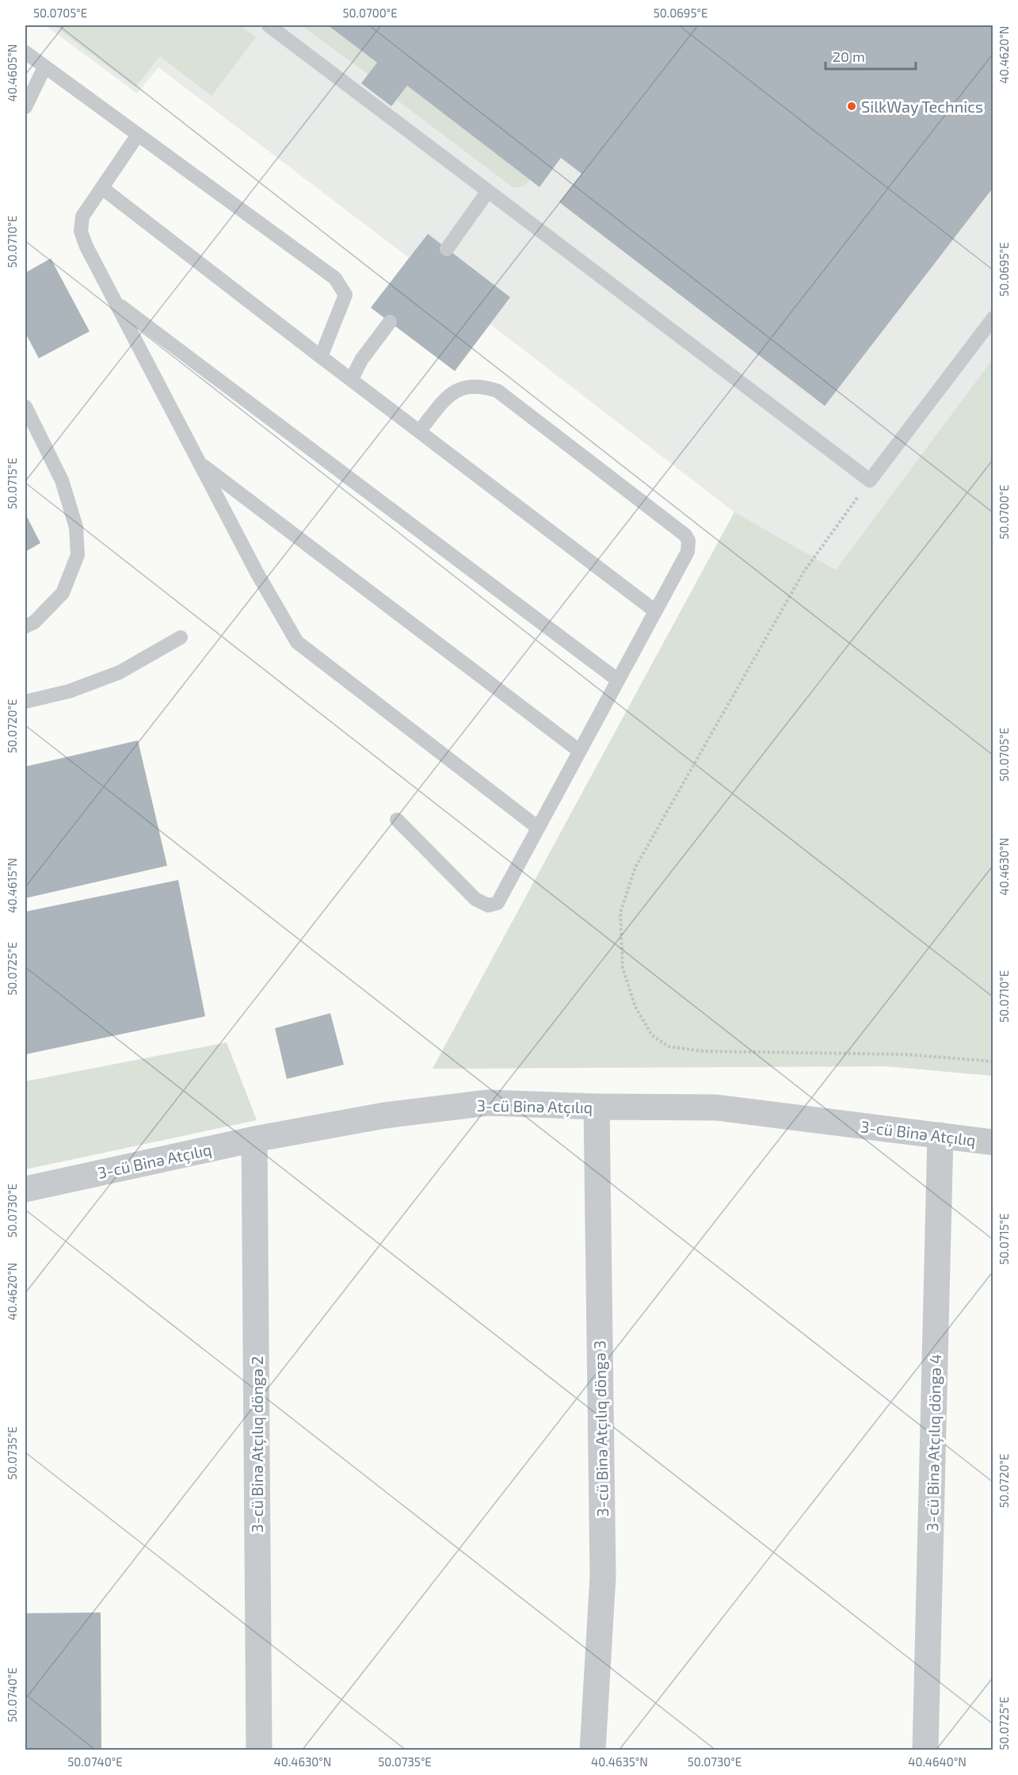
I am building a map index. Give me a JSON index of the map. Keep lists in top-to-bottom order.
{
  "streets": {
    "street": [
      "3-cü Binə Atçılıq",
      "3-cü Binə Atçılıq döngə 3",
      "3-cü Binə Atçılıq döngə 4",
      "3-cü Binə Atçılıq döngə 2"
    ]
  },
  "crossings": [
    ["3-cü Binə Atçılıq", "3-cü Binə Atçılıq döngə 3"],
    ["3-cü Binə Atçılıq", "3-cü Binə Atçılıq döngə 4"],
    ["3-cü Binə Atçılıq", "3-cü Binə Atçılıq döngə 2"]
  ],
  "places": ["SilkWay Technics"],
  "scale_bar": "20 m",
  "coordinates": [
    "50.0705°E",
    "50.0700°E",
    "50.0695°E",
    "40.4620°N",
    "40.4605°N",
    "50.0710°E",
    "50.0715°E",
    "50.0720°E",
    "40.4630°N",
    "40.4615°N",
    "50.0725°E",
    "50.0730°E",
    "50.0735°E",
    "50.0740°E",
    "40.4635°N",
    "40.4640°N"
  ]
}
